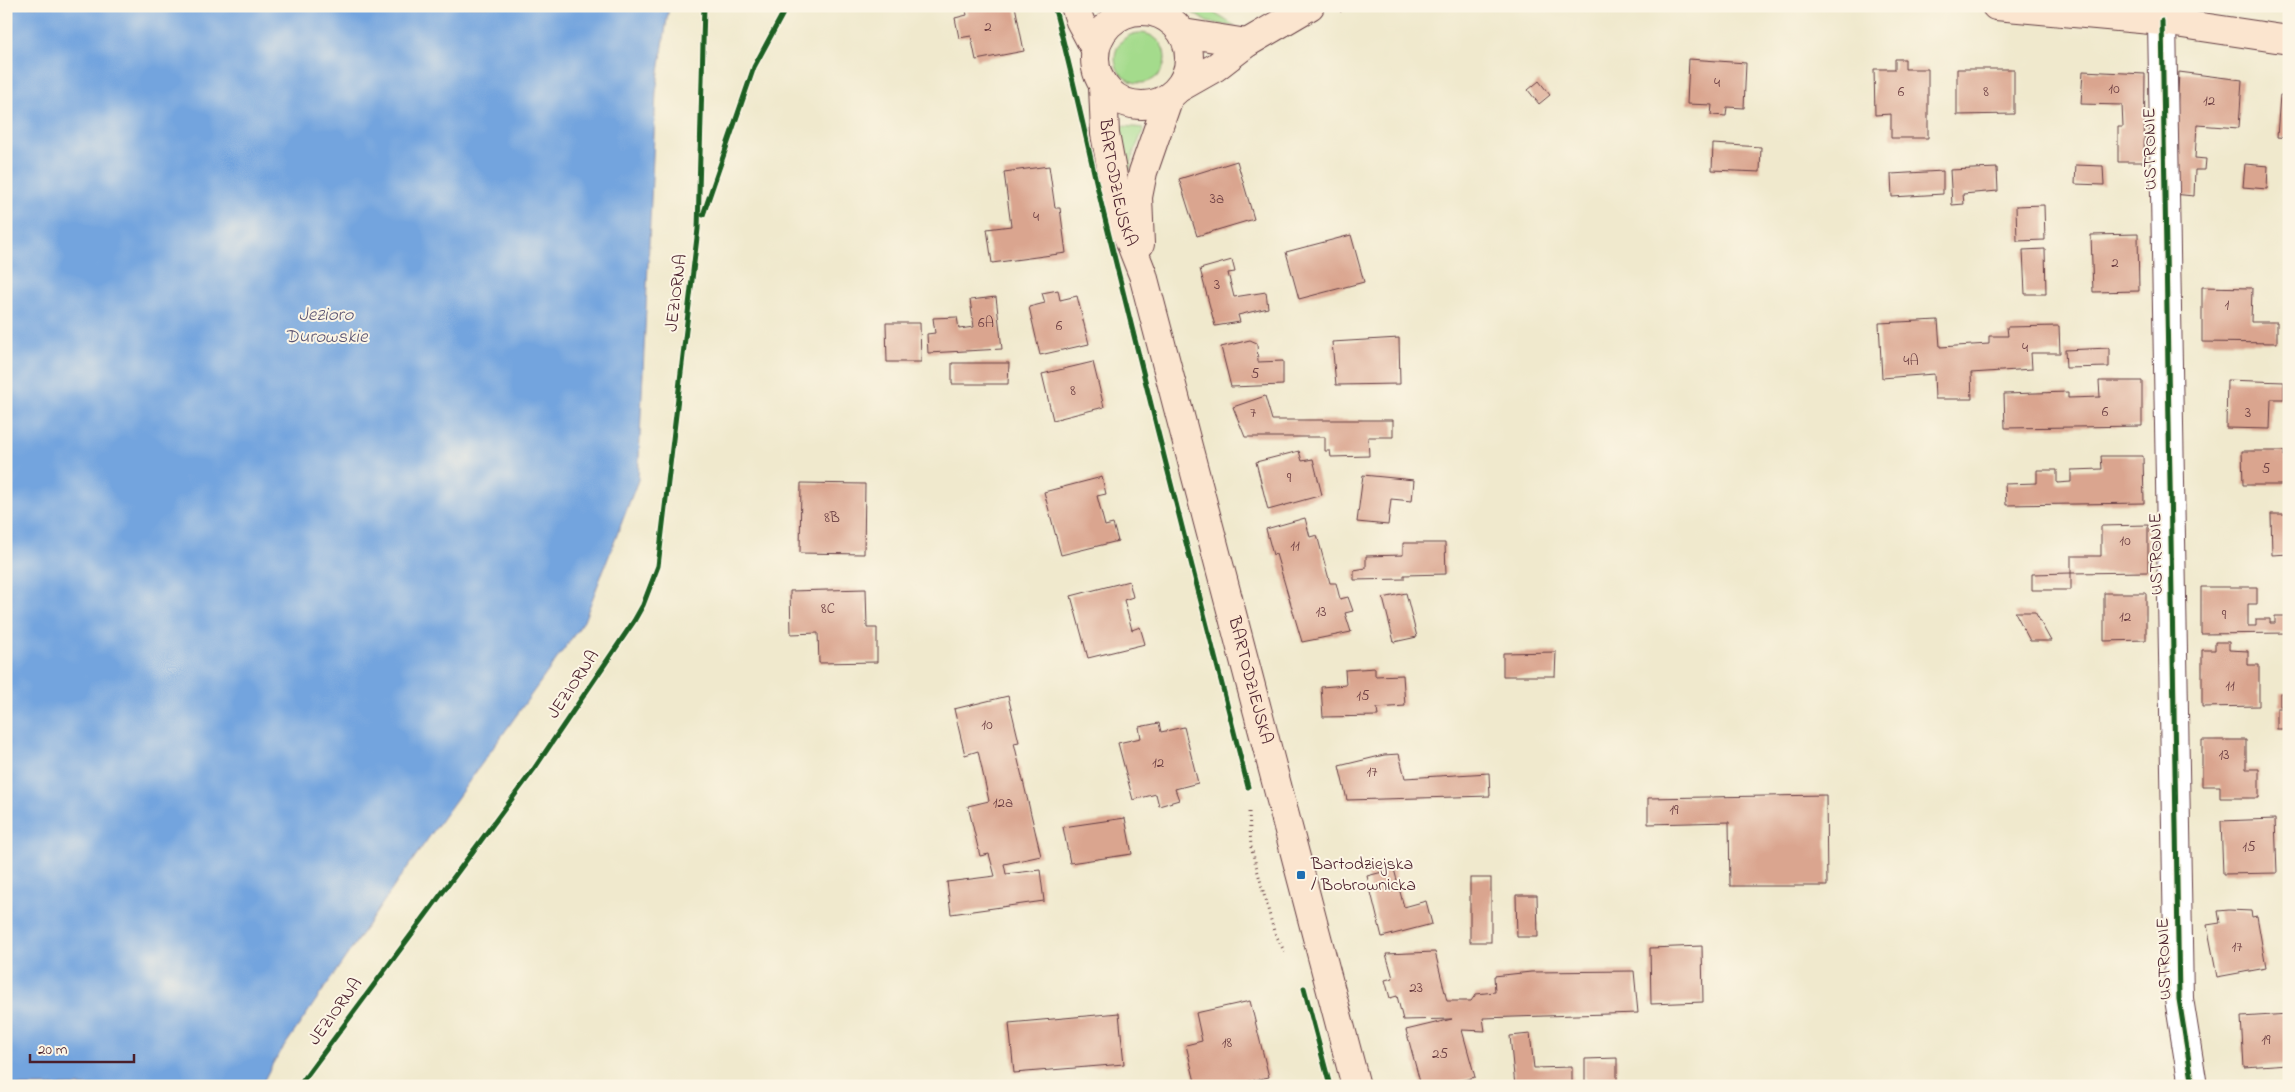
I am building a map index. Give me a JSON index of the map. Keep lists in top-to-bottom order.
{
  "streets": {
    "street": ["USTRONIE", "BARTODZIEJSKA"],
    "cycle path": ["JEZIORNA"]
  },
  "water": ["Jezioro Durowskie"],
  "places": {
    "transit": ["Bartodziejska / Bobrownicka"]
  },
  "house_numbers": [
    "2",
    "4",
    "10",
    "6",
    "8",
    "12",
    "3a",
    "4",
    "2",
    "3",
    "1",
    "6A",
    "6",
    "4",
    "4A",
    "5",
    "8",
    "6",
    "7",
    "3",
    "5",
    "9",
    "8B",
    "10",
    "11",
    "8C",
    "13",
    "9",
    "12",
    "11",
    "15",
    "10",
    "13",
    "12",
    "17",
    "12a",
    "19",
    "15",
    "17",
    "23",
    "19",
    "18",
    "25"
  ],
  "scale_bar": "20 m"
}
